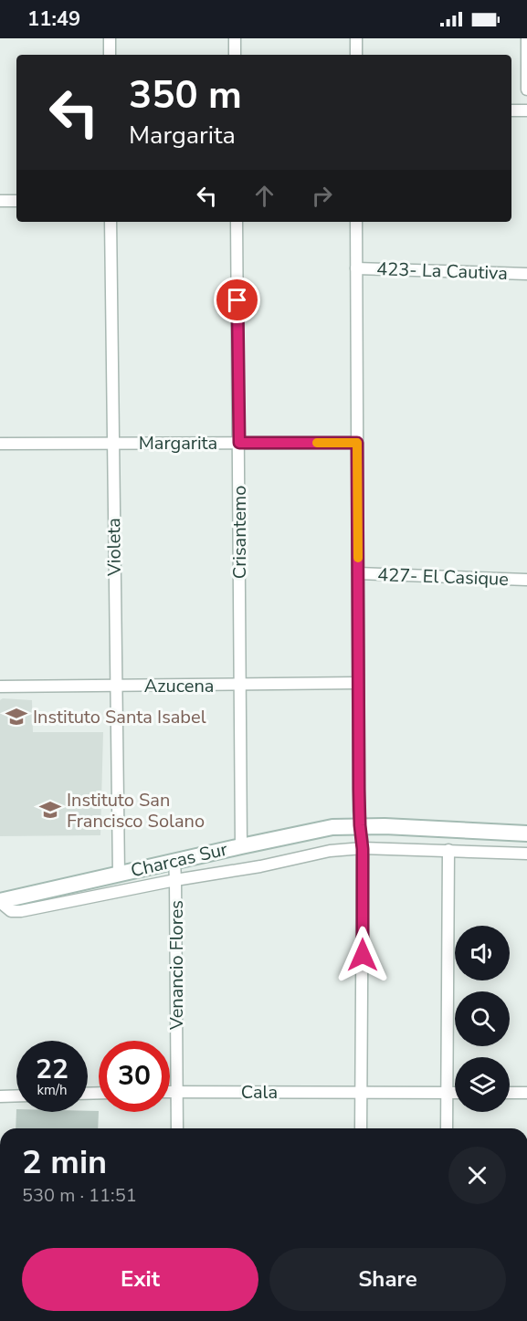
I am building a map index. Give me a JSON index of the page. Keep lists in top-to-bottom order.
{
  "streets": {
    "main road": ["Charcas Sur"],
    "street": [
      "423- La Cautiva",
      "Margarita",
      "Crisantemo",
      "Violeta",
      "427- El Casique",
      "Azucena",
      "Venancio Flores",
      "Cala"
    ]
  },
  "crossings": [
    ["Margarita", "Crisantemo"],
    ["Margarita", "Violeta"],
    ["Crisantemo", "Azucena"],
    ["Crisantemo", "Charcas Sur"],
    ["Violeta", "Azucena"],
    ["Violeta", "Charcas Sur"],
    ["Charcas Sur", "Venancio Flores"],
    ["Venancio Flores", "Cala"]
  ],
  "places": {
    "school or university": ["Instituto Santa Isabel", "Instituto San Francisco Solano"]
  },
  "page": {
    "status": "11:49",
    "turn": ["350 m", "Margarita"],
    "speed": "22 km/h",
    "limit": "30",
    "heading": ["2 min", "530 m · 11:51"],
    "buttons": ["Exit", "Share"]
  }
}
